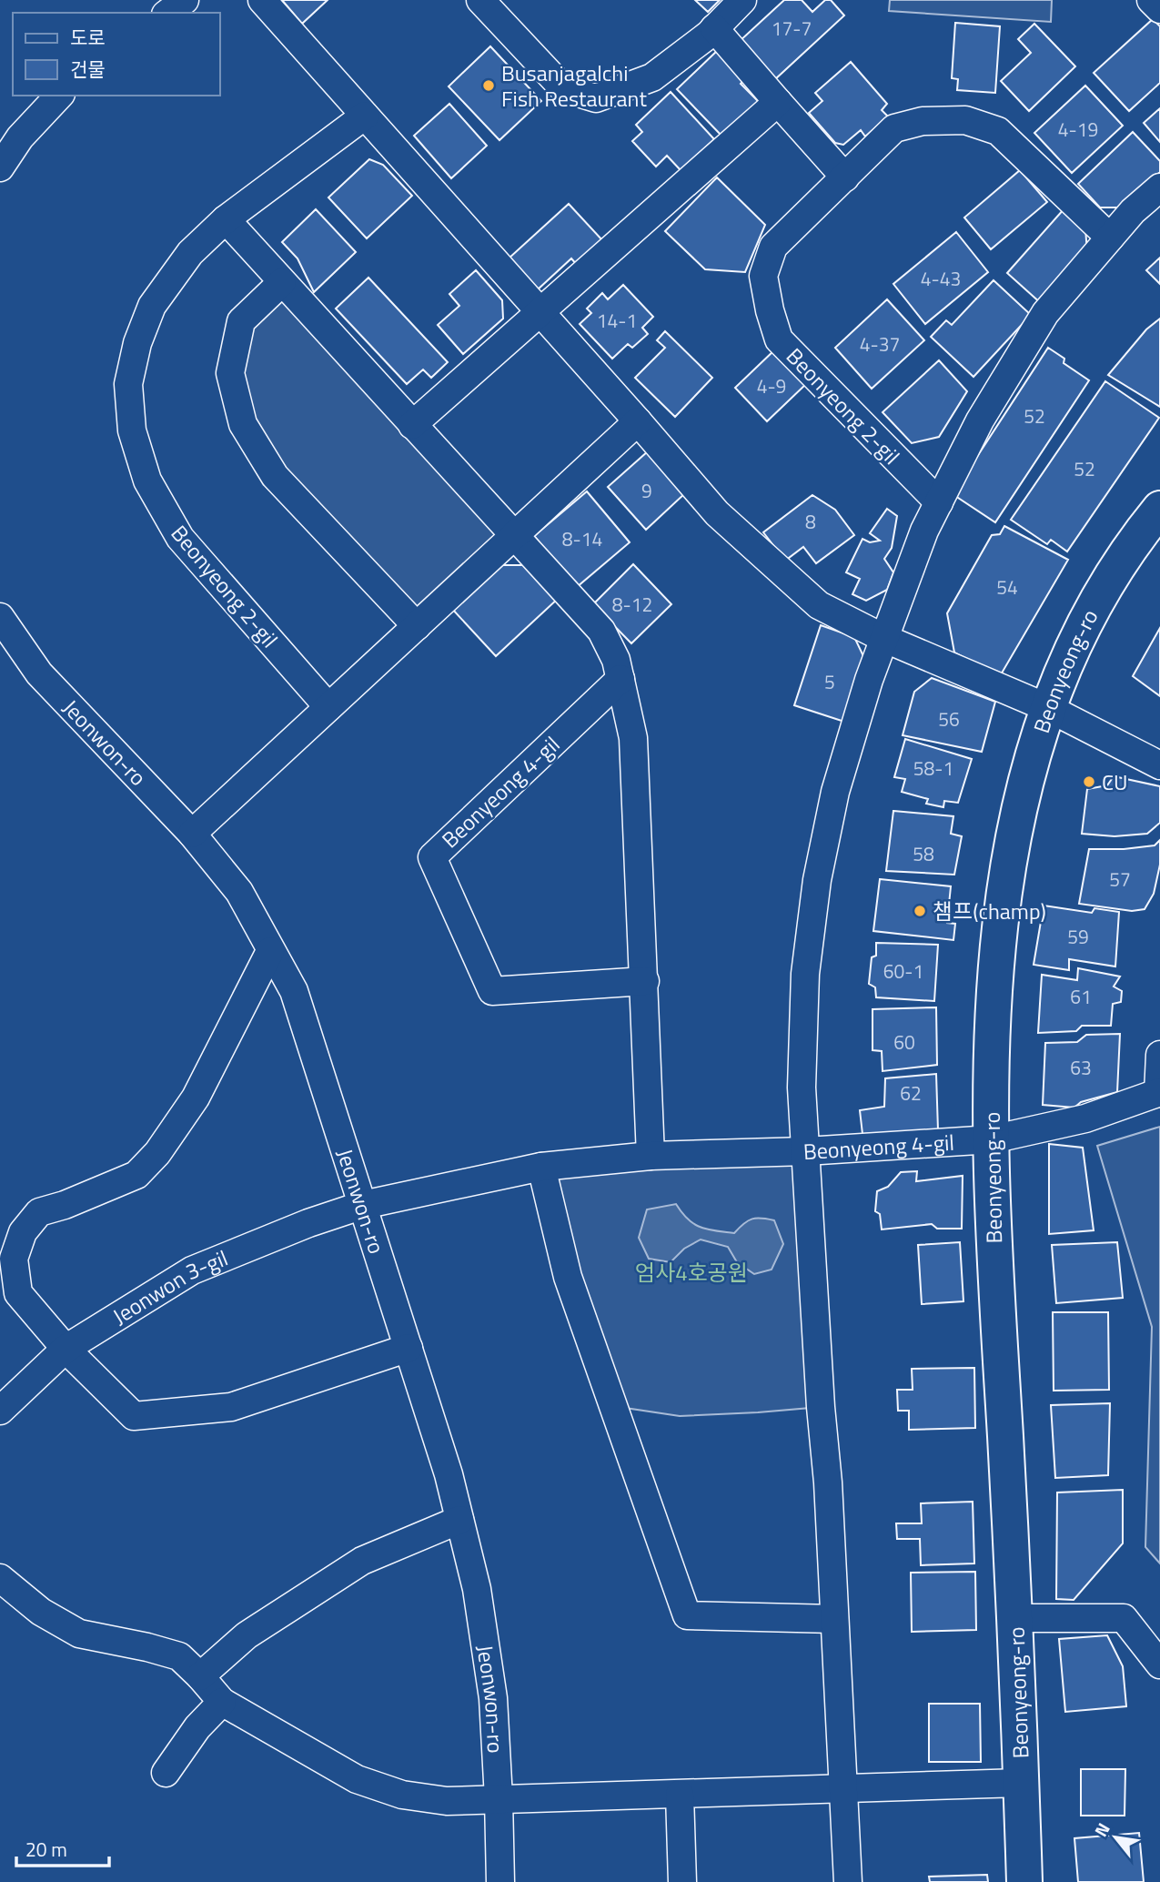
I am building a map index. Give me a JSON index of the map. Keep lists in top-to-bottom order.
{
  "streets": {
    "street": [
      "Beonyeong 2-gil",
      "Beonyeong-ro",
      "Jeonwon-ro",
      "Beonyeong 4-gil",
      "Jeonwon 3-gil"
    ]
  },
  "crossings": [
    ["Beonyeong-ro", "Beonyeong 4-gil"],
    ["Jeonwon-ro", "Beonyeong 4-gil"],
    ["Jeonwon-ro", "Jeonwon 3-gil"],
    ["Beonyeong 4-gil", "Jeonwon 3-gil"]
  ],
  "parks": ["엄사4호공원"],
  "places": ["Busanjagalchi Fish Restaurant", "CU", "챔프(champ)"],
  "house_numbers": [
    "17-7",
    "4-19",
    "4-43",
    "14-1",
    "4-37",
    "4-9",
    "52",
    "52",
    "9",
    "8",
    "8-14",
    "54",
    "8-12",
    "5",
    "56",
    "58-1",
    "58",
    "57",
    "59",
    "60-1",
    "61",
    "60",
    "63",
    "62"
  ],
  "legend": ["도로", "건물"],
  "scale_bar": "20 m",
  "north": "top left"
}
